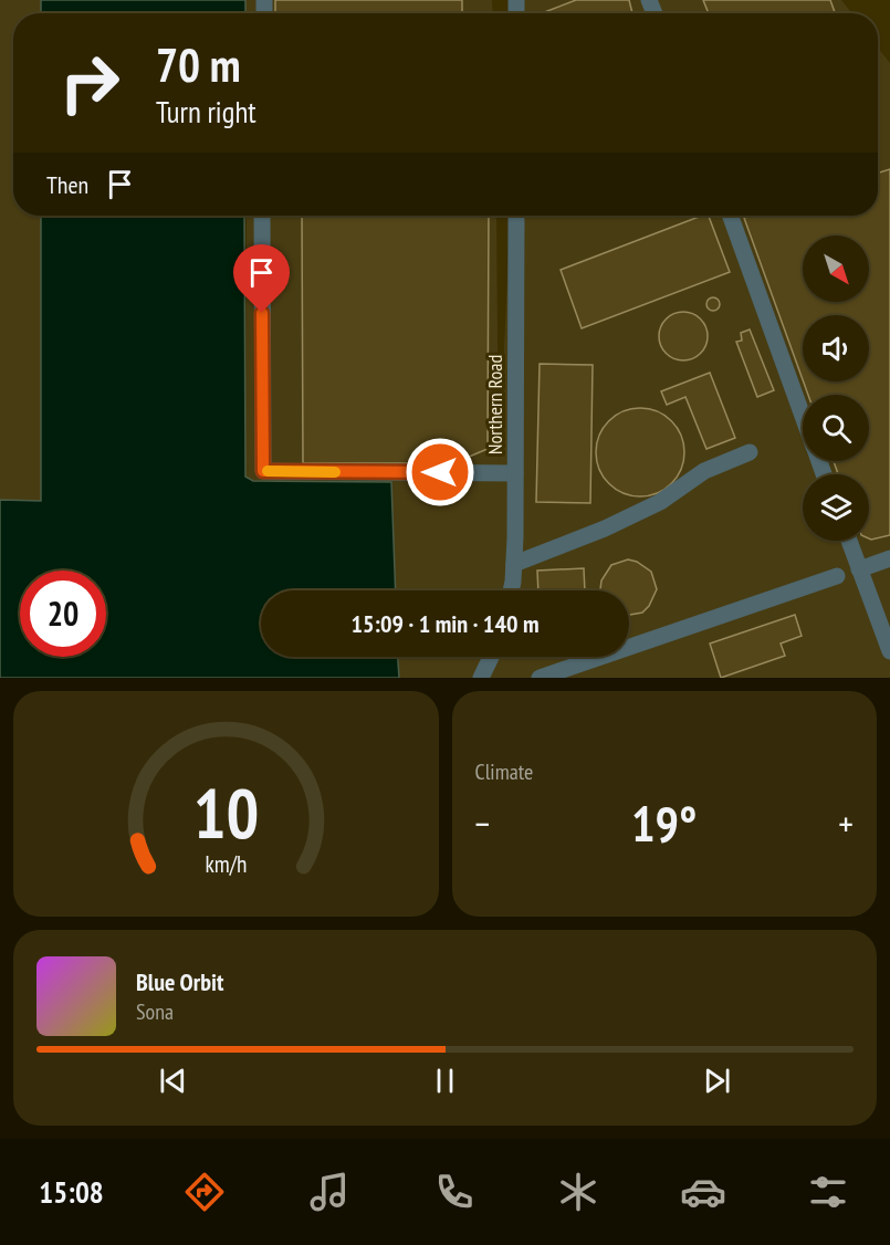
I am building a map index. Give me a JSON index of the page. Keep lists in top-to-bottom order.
{
  "streets": {
    "street": ["Northern Road"]
  },
  "north": "bottom right",
  "page": {
    "turn": ["70 m", "Turn right"],
    "then": "Then",
    "limit": "20",
    "trip": "15:09 · 1 min · 140 m",
    "tile": "Climate",
    "heat": ["−", "19°", "+"],
    "song": ["Blue Orbit", "Sona"],
    "tabs": "15:08",
    "gauge": ["10", "km/h"]
  }
}
